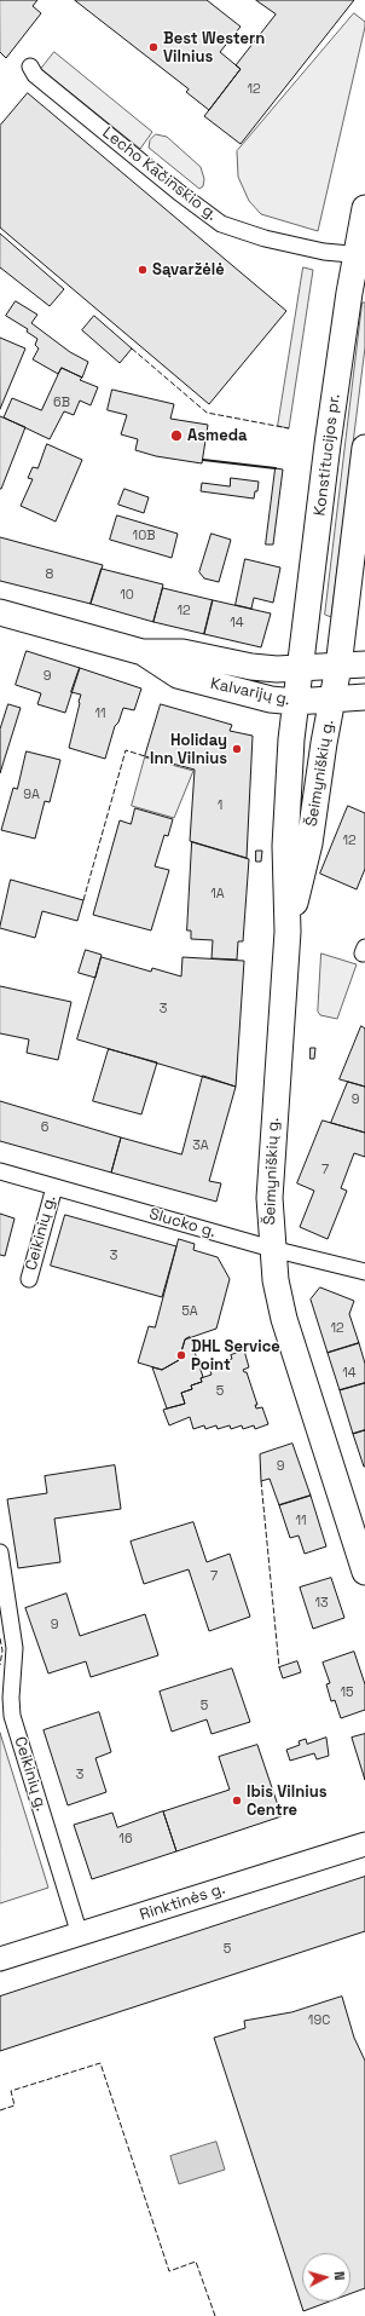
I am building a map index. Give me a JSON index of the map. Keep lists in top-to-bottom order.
{
  "streets": {
    "main road": [
      "Konstitucijos pr.",
      "Kalvarijų g.",
      "Šeimyniškių g.",
      "Rinktinės g."
    ],
    "street": ["Lecho Kačinskio g.", "Slucko g.", "Ceikinių g."]
  },
  "crossings": [
    ["Lecho Kačinskio g.", "Konstitucijos pr."],
    ["Konstitucijos pr.", "Kalvarijų g."],
    ["Konstitucijos pr.", "Šeimyniškių g."],
    ["Kalvarijų g.", "Šeimyniškių g."],
    ["Šeimyniškių g.", "Slucko g."],
    ["Slucko g.", "Ceikinių g."],
    ["Ceikinių g.", "Rinktinės g."]
  ],
  "places": [
    "Best Western Vilnius",
    "Sąvaržėlė",
    "Asmeda",
    "Holiday Inn Vilnius",
    "DHL Service Point",
    "Ibis Vilnius Centre"
  ],
  "house_numbers": [
    "12",
    "6B",
    "10B",
    "8",
    "10",
    "12",
    "14",
    "9",
    "11",
    "9A",
    "1",
    "12",
    "1A",
    "3",
    "9",
    "6",
    "3A",
    "7",
    "3",
    "5A",
    "12",
    "14",
    "5",
    "9",
    "11",
    "7",
    "13",
    "9",
    "15",
    "5",
    "3",
    "16",
    "5",
    "19C"
  ],
  "north": "right"
}
